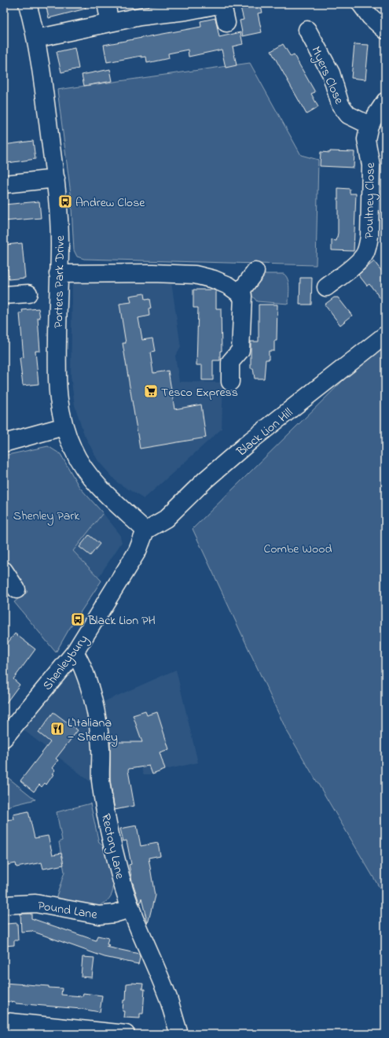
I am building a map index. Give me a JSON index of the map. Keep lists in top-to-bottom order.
{
  "streets": {
    "street": [
      "Myers Close",
      "Poultney Close",
      "Porters Park Drive",
      "Black Lion Hill",
      "Shenleybury",
      "Rectory Lane",
      "Pound Lane"
    ]
  },
  "crossings": [
    ["Myers Close", "Poultney Close"],
    ["Porters Park Drive", "Black Lion Hill"],
    ["Porters Park Drive", "Shenleybury"],
    ["Black Lion Hill", "Shenleybury"],
    ["Shenleybury", "Rectory Lane"],
    ["Rectory Lane", "Pound Lane"]
  ],
  "parks": ["Shenley Park", "Combe Wood"],
  "places": {
    "bus stop": ["Andrew Close", "Black Lion PH"],
    "supermarket": ["Tesco Express"],
    "restaurant": ["L'Italiana — Shenley"]
  }
}
